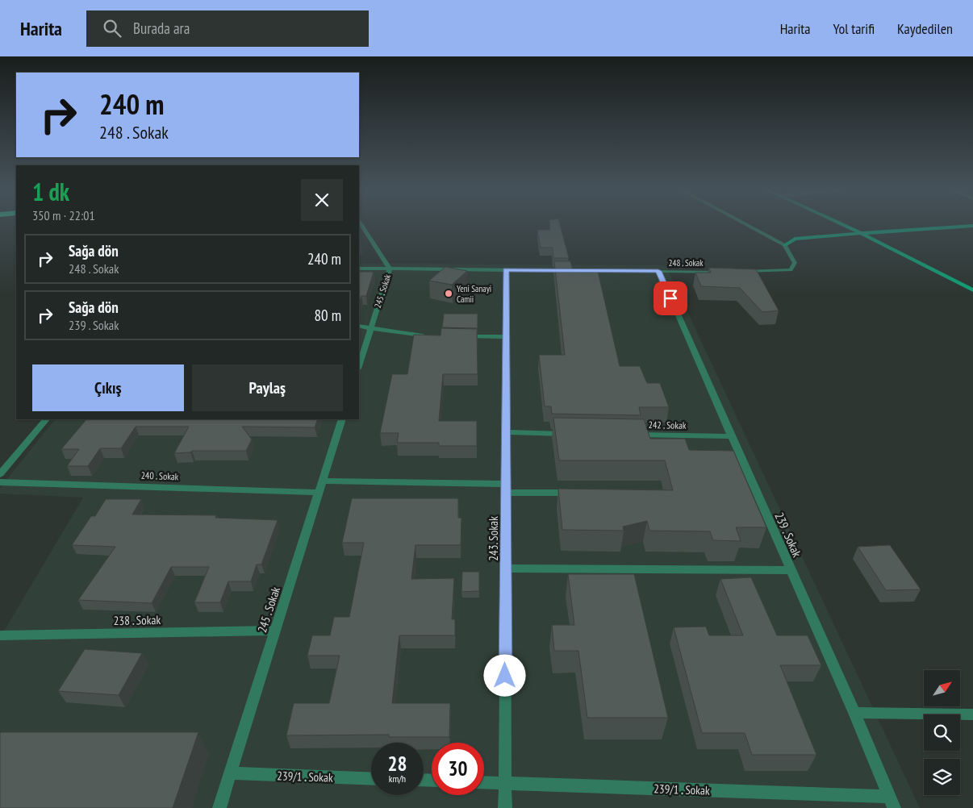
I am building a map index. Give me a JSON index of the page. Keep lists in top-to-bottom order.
{
  "streets": {
    "street": [
      "248 . Sokak",
      "245 . Sokak",
      "242 . Sokak",
      "240 . Sokak",
      "239 . Sokak",
      "243. Sokak",
      "238 . Sokak",
      "239/1 . Sokak"
    ]
  },
  "crossings": [
    ["248 . Sokak", "245 . Sokak"],
    ["248 . Sokak", "239 . Sokak"],
    ["248 . Sokak", "243. Sokak"],
    ["245 . Sokak", "240 . Sokak"],
    ["245 . Sokak", "238 . Sokak"],
    ["245 . Sokak", "239/1 . Sokak"],
    ["242 . Sokak", "239 . Sokak"],
    ["239 . Sokak", "239/1 . Sokak"],
    ["243. Sokak", "239/1 . Sokak"]
  ],
  "places": ["Yeni Sanayi Camii"],
  "north": "top right",
  "page": {
    "header": "Harita",
    "search": "Burada ara",
    "nav": ["Harita", "Yol tarifi", "Kaydedilen"],
    "turn": ["240 m", "248 . Sokak"],
    "heading": ["1 dk", "350 m · 22:01"],
    "list": [
      {
        "name": "Sağa dön",
        "note": "248 . Sokak",
        "value": "240 m"
      },
      {
        "name": "Sağa dön",
        "note": "239 . Sokak",
        "value": "80 m"
      }
    ],
    "buttons": ["Çıkış", "Paylaş"],
    "speed": "28 km/h",
    "limit": "30"
  }
}
